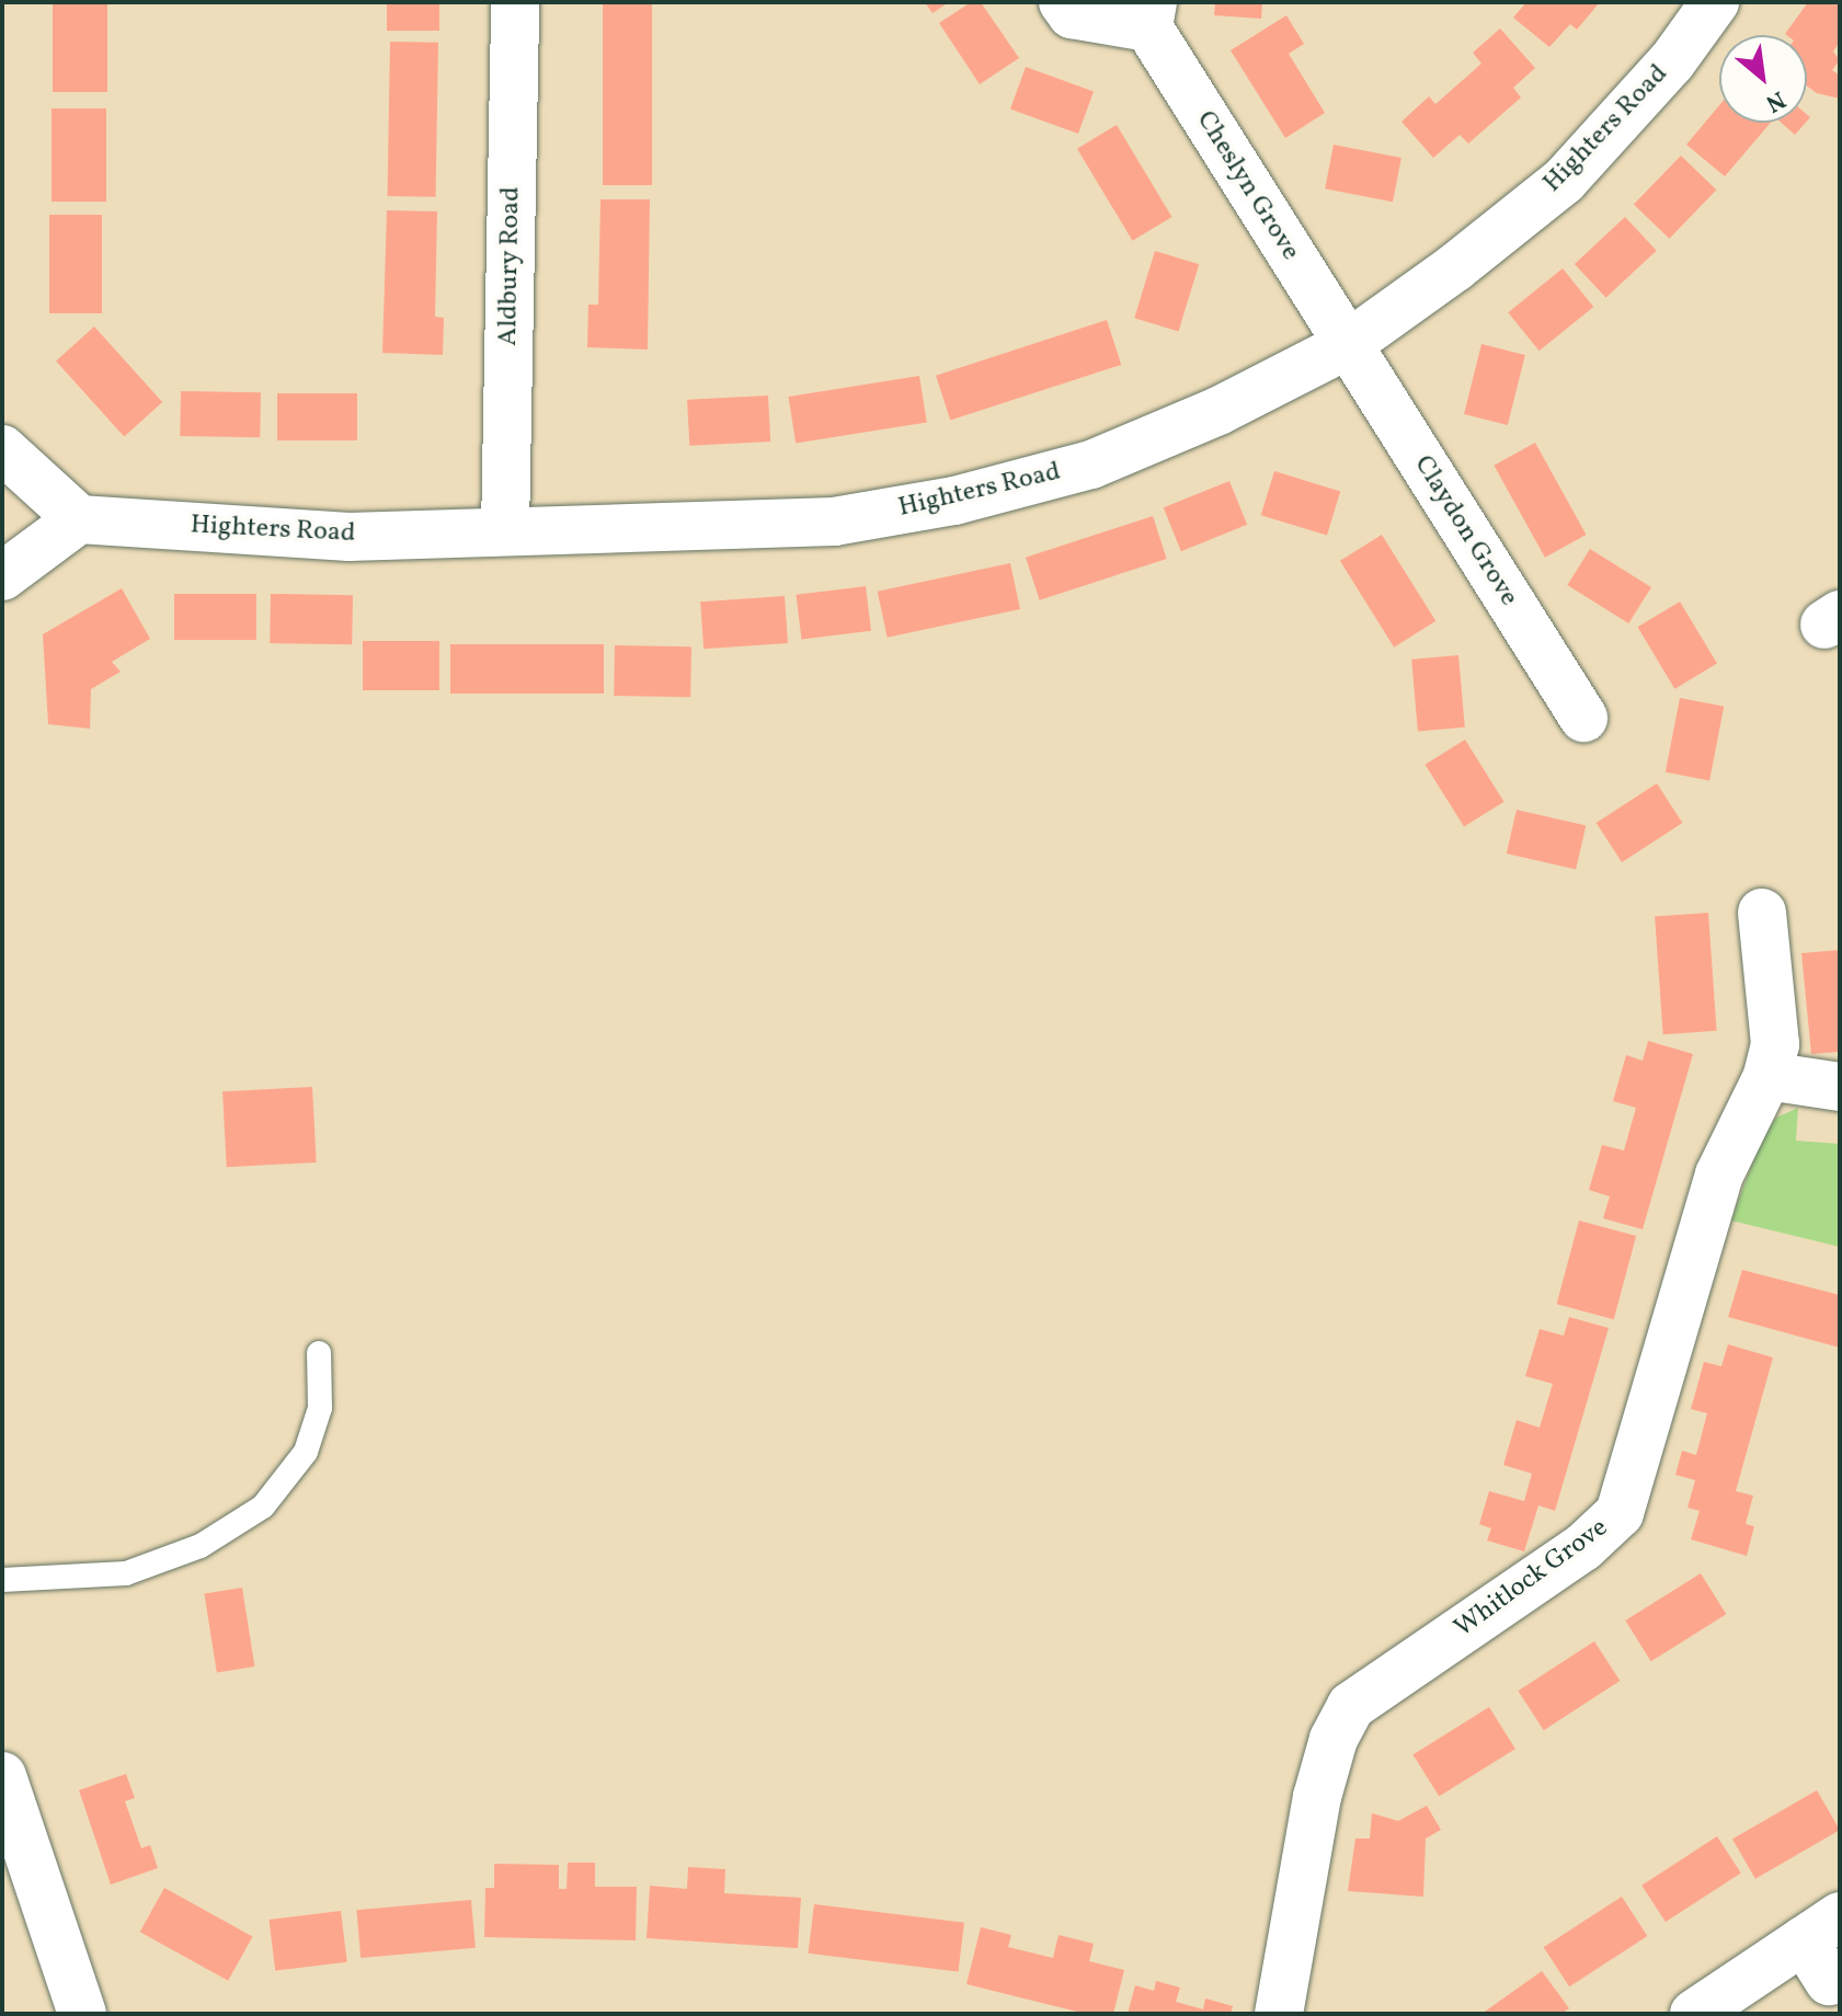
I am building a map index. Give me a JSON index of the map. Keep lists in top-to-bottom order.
{
  "streets": {
    "street": [
      "Highters Road",
      "Cheslyn Grove",
      "Aldbury Road",
      "Claydon Grove",
      "Whitlock Grove"
    ]
  },
  "crossings": [
    ["Highters Road", "Cheslyn Grove"],
    ["Highters Road", "Aldbury Road"],
    ["Highters Road", "Claydon Grove"],
    ["Cheslyn Grove", "Claydon Grove"]
  ],
  "north": "bottom right"
}
